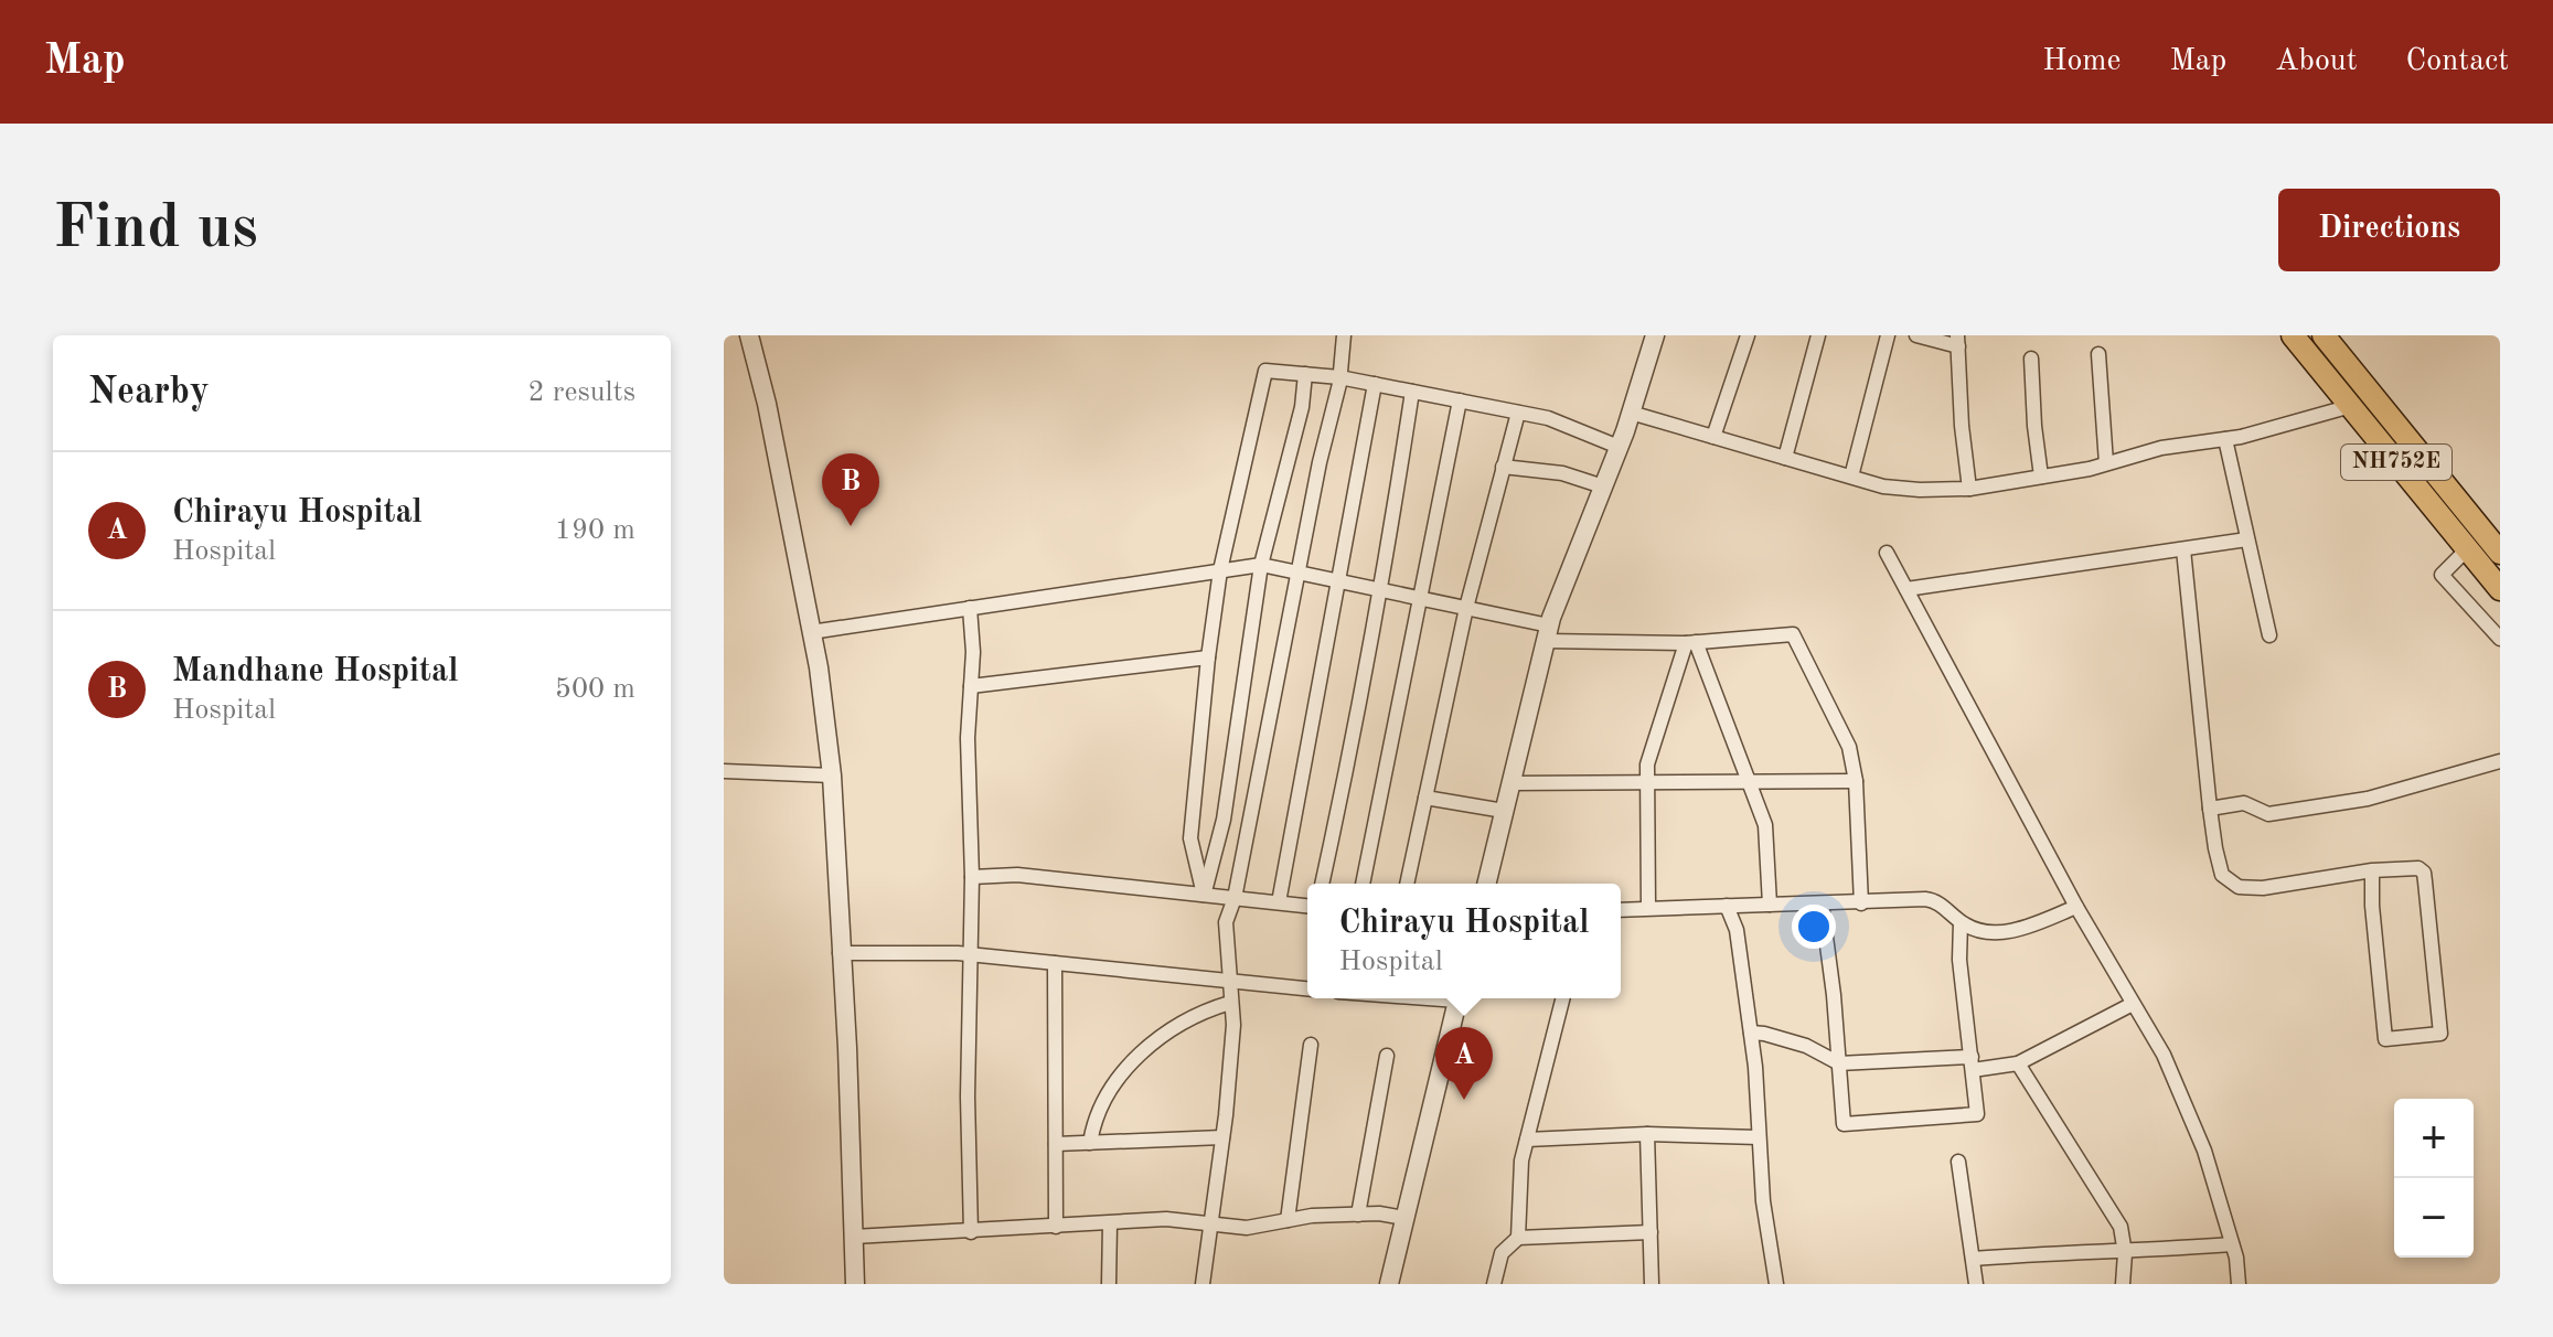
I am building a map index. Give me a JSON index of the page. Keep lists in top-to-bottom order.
{
  "streets": {
    "highway": ["NH752E"]
  },
  "page": {
    "header": "Map",
    "nav": [
      "Home",
      "Map",
      "About",
      "Contact"
    ],
    "buttons": "Directions",
    "title": "Find us",
    "heading": ["Nearby", "2 results"],
    "list": [
      {
        "mark": "A",
        "name": "Chirayu Hospital",
        "note": "Hospital",
        "value": "190 m"
      },
      {
        "mark": "B",
        "name": "Mandhane Hospital",
        "note": "Hospital",
        "value": "500 m"
      }
    ],
    "pins": ["B", "A"],
    "popup": ["Chirayu Hospital", "Hospital"],
    "map_buttons": ["+", "−"]
  }
}
